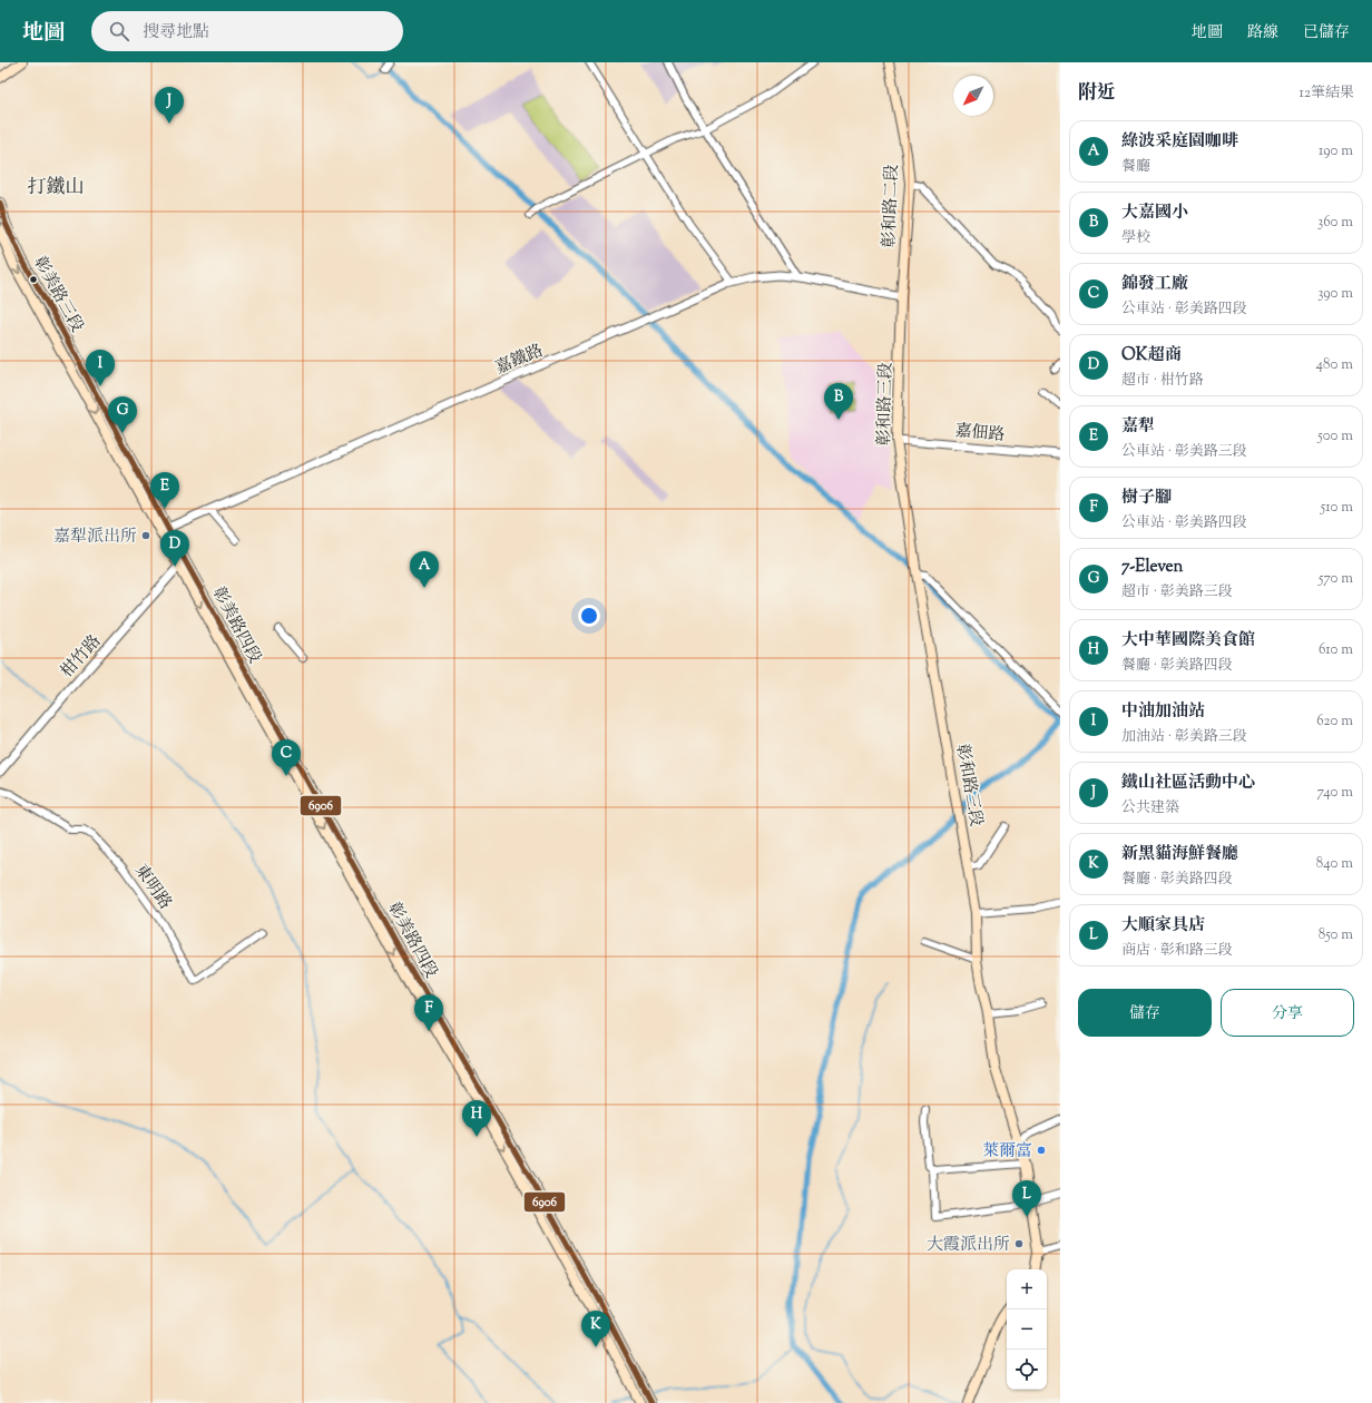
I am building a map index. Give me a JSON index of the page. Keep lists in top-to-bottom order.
{
  "streets": {
    "main road": [
      "彰和路二段",
      "彰美路三段",
      "彰和路三段",
      "彰美路四段"
    ],
    "street": [
      "嘉鐵路",
      "嘉佃路",
      "柑竹路",
      "東明路"
    ]
  },
  "crossings": [
    ["彰和路二段", "嘉鐵路"],
    ["彰和路二段", "彰和路三段"],
    ["彰美路三段", "嘉鐵路"],
    ["彰美路三段", "彰美路四段"],
    ["彰美路三段", "柑竹路"],
    ["嘉鐵路", "彰和路三段"],
    ["彰和路三段", "嘉佃路"],
    ["彰美路四段", "柑竹路"]
  ],
  "districts": ["打鐵山"],
  "places": ["嘉犁派出所", "萊爾富", "大霞派出所"],
  "lines": ["transit line 6906"],
  "north": "bottom left",
  "page": {
    "header": "地圖",
    "search": "搜尋地點",
    "nav": ["地圖", "路線", "已儲存"],
    "heading": ["附近", "12筆結果"],
    "pins": [
      "J",
      "I",
      "B",
      "G",
      "E",
      "D",
      "A",
      "C",
      "F",
      "H",
      "L",
      "K"
    ],
    "list": [
      {
        "mark": "A",
        "name": "綠波采庭園咖啡",
        "note": "餐廳",
        "value": "190 m"
      },
      {
        "mark": "B",
        "name": "大嘉國小",
        "note": "學校",
        "value": "360 m"
      },
      {
        "mark": "C",
        "name": "錦發工廠",
        "note": "公車站 · 彰美路四段",
        "value": "390 m"
      },
      {
        "mark": "D",
        "name": "OK超商",
        "note": "超市 · 柑竹路",
        "value": "480 m"
      },
      {
        "mark": "E",
        "name": "嘉犁",
        "note": "公車站 · 彰美路三段",
        "value": "500 m"
      },
      {
        "mark": "F",
        "name": "樹子腳",
        "note": "公車站 · 彰美路四段",
        "value": "510 m"
      },
      {
        "mark": "G",
        "name": "7-Eleven",
        "note": "超市 · 彰美路三段",
        "value": "570 m"
      },
      {
        "mark": "H",
        "name": "大中華國際美食館",
        "note": "餐廳 · 彰美路四段",
        "value": "610 m"
      },
      {
        "mark": "I",
        "name": "中油加油站",
        "note": "加油站 · 彰美路三段",
        "value": "620 m"
      },
      {
        "mark": "J",
        "name": "鐵山社區活動中心",
        "note": "公共建築",
        "value": "740 m"
      },
      {
        "mark": "K",
        "name": "新黑貓海鮮餐廳",
        "note": "餐廳 · 彰美路四段",
        "value": "840 m"
      },
      {
        "mark": "L",
        "name": "大順家具店",
        "note": "商店 · 彰和路三段",
        "value": "850 m"
      }
    ],
    "buttons": ["儲存", "分享"],
    "map_buttons": ["+", "−"]
  }
}
